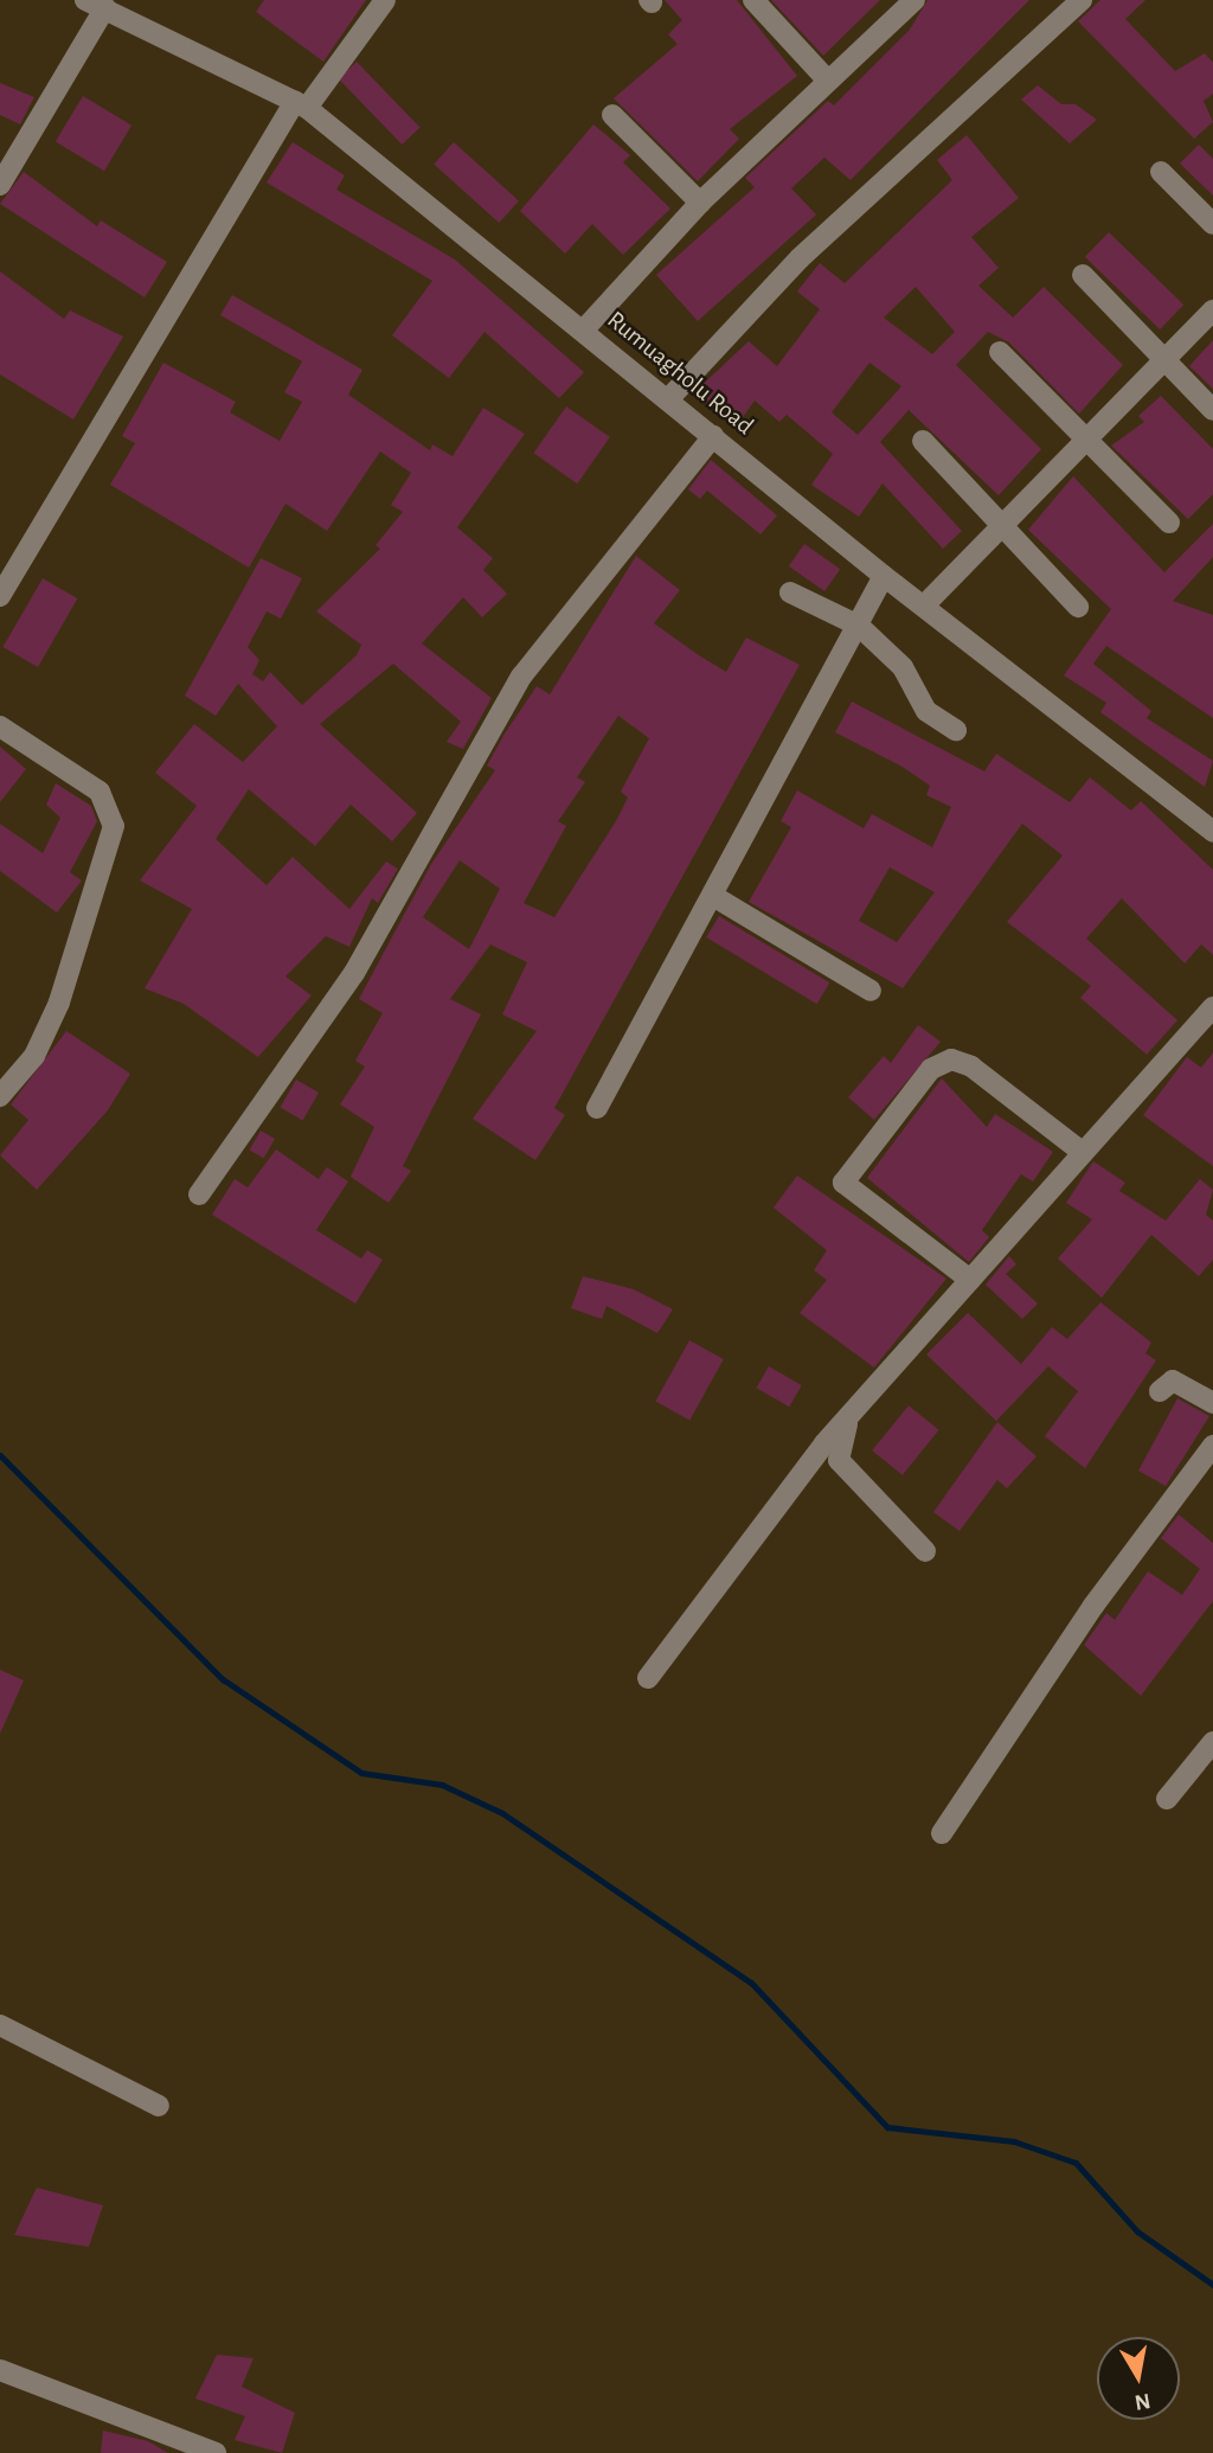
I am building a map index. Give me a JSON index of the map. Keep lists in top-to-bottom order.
{
  "streets": {
    "street": ["Rumuagholu Road"]
  },
  "north": "bottom"
}
